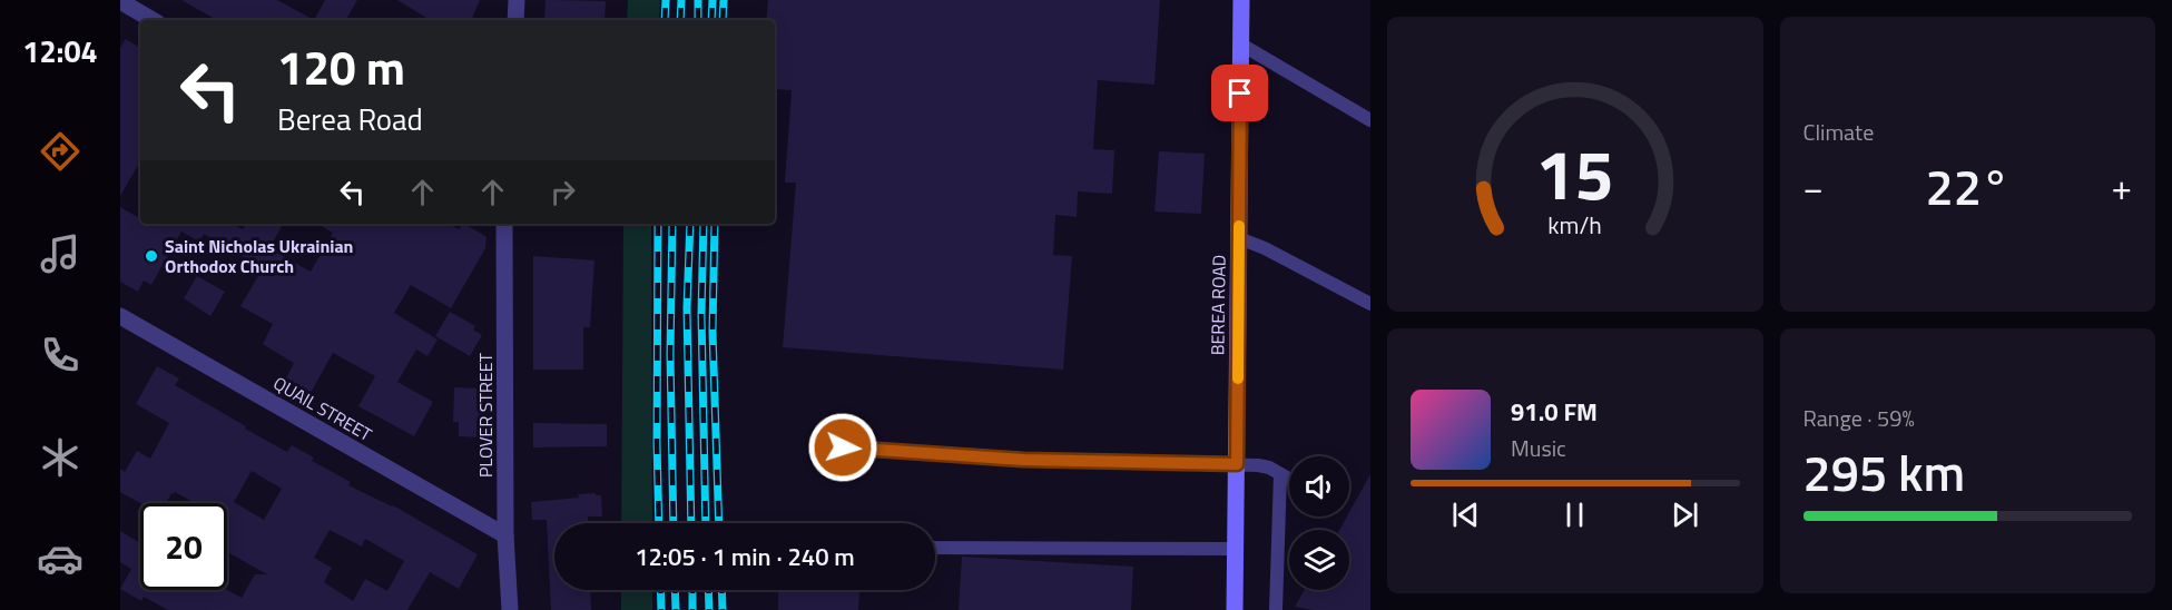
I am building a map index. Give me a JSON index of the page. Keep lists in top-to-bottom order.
{
  "streets": {
    "main road": ["BEREA ROAD"],
    "street": ["QUAIL STREET", "PLOVER STREET"]
  },
  "crossings": [
    ["QUAIL STREET", "PLOVER STREET"]
  ],
  "places": ["Saint Nicholas Ukrainian Orthodox Church"],
  "page": {
    "tabs": "12:04",
    "tile": [
      "Climate",
      ["Range · 59%", "295 km"]
    ],
    "turn": ["120 m", "Berea Road"],
    "heat": ["−", "22°", "+"],
    "song": ["91.0 FM", "Music"],
    "limit": "20",
    "trip": "12:05 · 1 min · 240 m",
    "gauge": ["15", "km/h"]
  }
}
